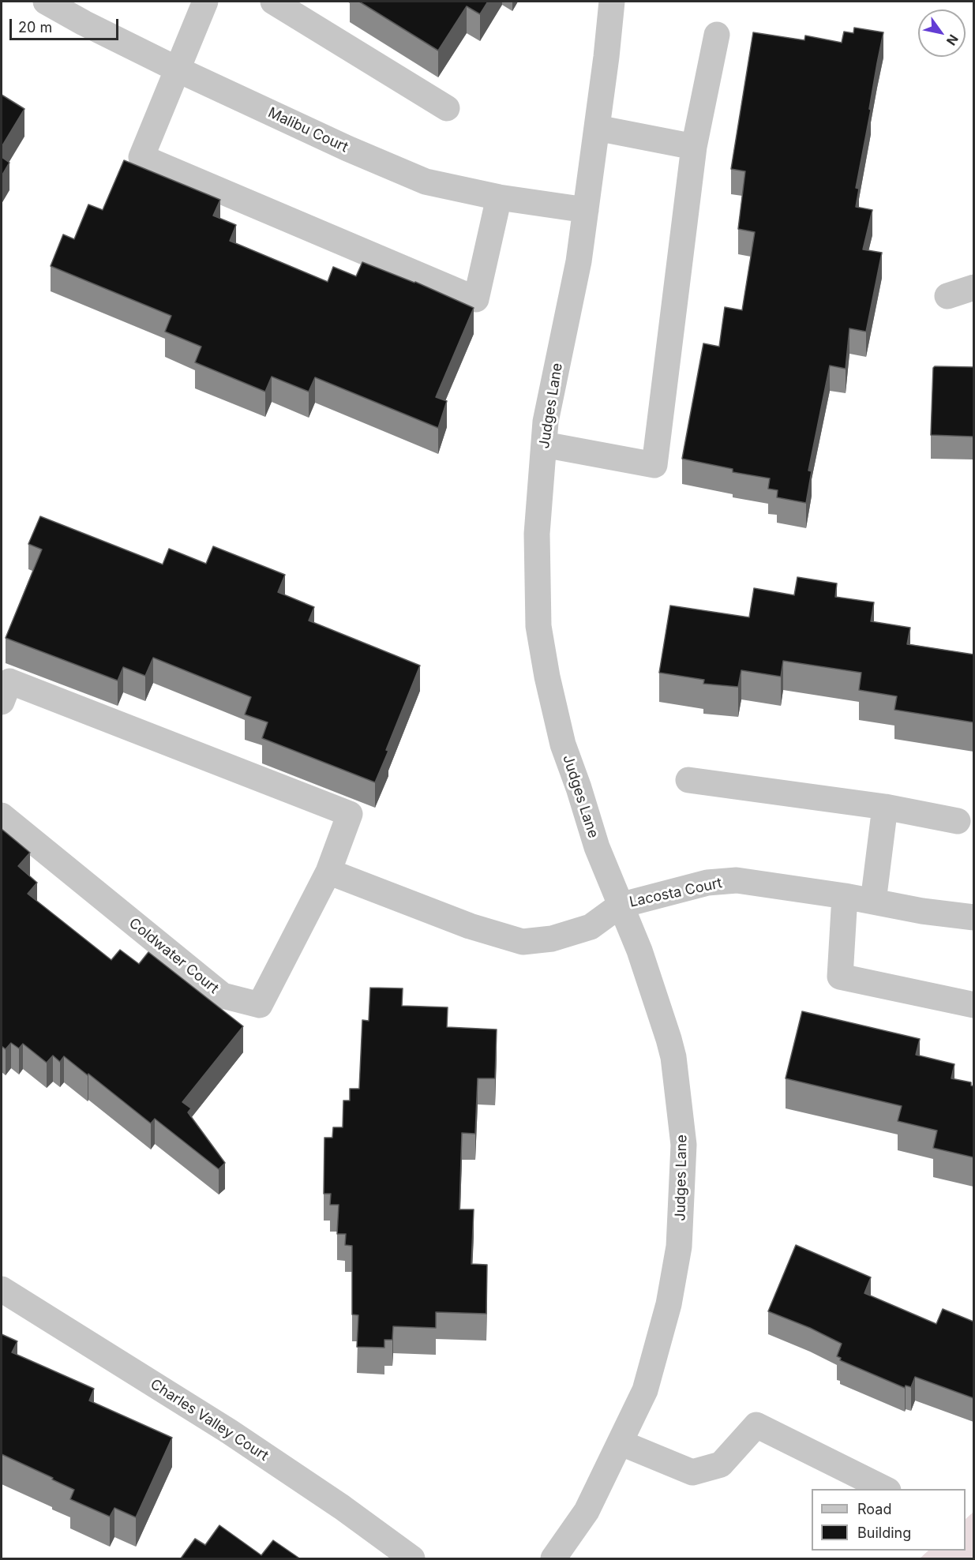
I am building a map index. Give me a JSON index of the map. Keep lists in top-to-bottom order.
{
  "streets": {
    "street": [
      "Malibu Court",
      "Judges Lane",
      "Lacosta Court",
      "Coldwater Court",
      "Charles Valley Court"
    ]
  },
  "crossings": [
    ["Malibu Court", "Judges Lane"],
    ["Judges Lane", "Lacosta Court"]
  ],
  "legend": ["Road", "Building"],
  "scale_bar": "20 m",
  "north": "bottom right"
}
